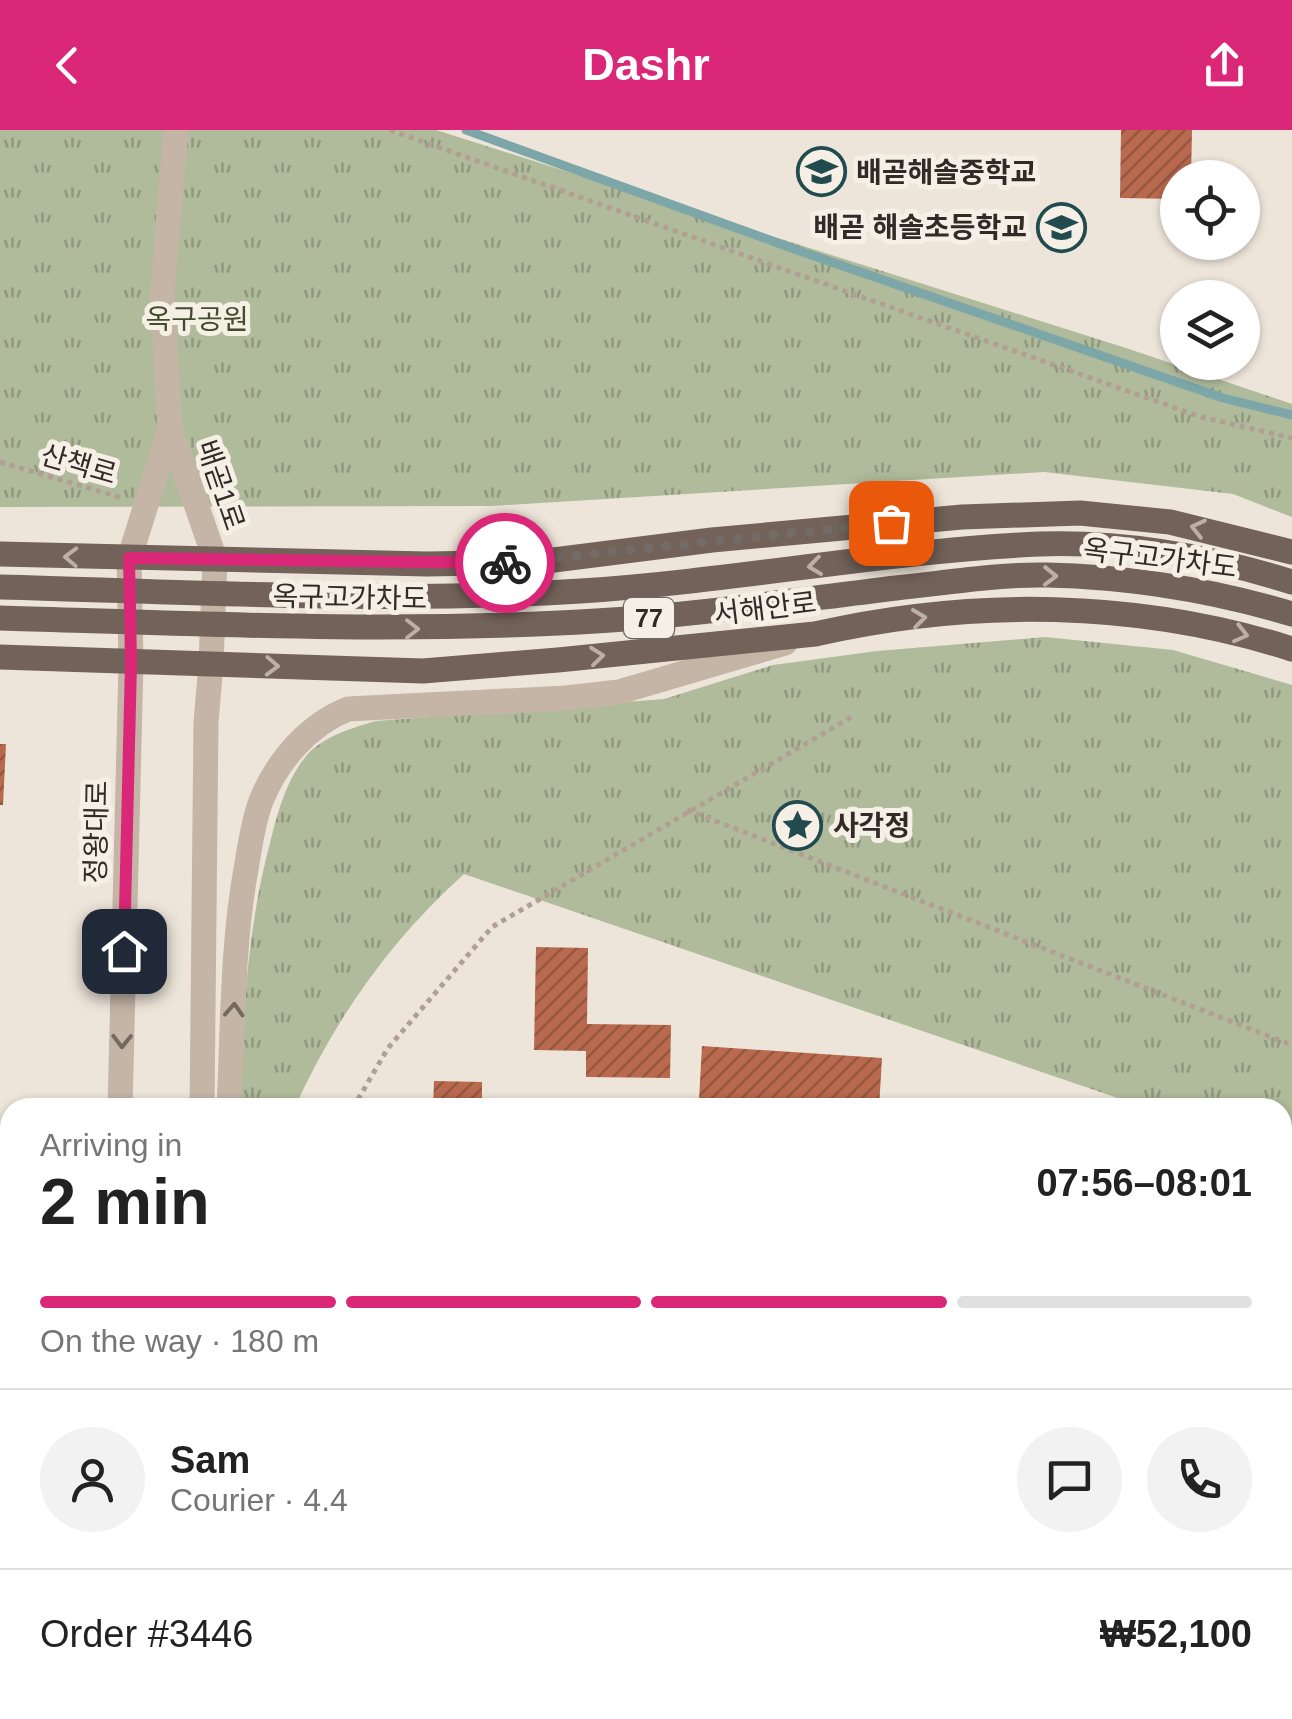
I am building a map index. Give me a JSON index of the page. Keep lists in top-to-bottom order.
{
  "streets": {
    "main road": ["옥구고가차도", "서해안로", "77"],
    "street": ["배곧1로", "정왕대로"],
    "path": ["산책로"]
  },
  "crossings": [
    ["산책로", "배곧1로"],
    ["배곧1로", "정왕대로"],
    ["서해안로", "정왕대로"]
  ],
  "parks": ["옥구공원"],
  "places": {
    "school or university": ["배곧해솔중학교", "배곧 해솔초등학교"],
    "place": ["사각정"]
  },
  "page": {
    "header": "Dashr",
    "heading": ["2 min", "Arriving in", "07:56–08:01"],
    "panel": [
      "Sam",
      "Courier · 4.4",
      "Order #3446",
      "₩52,100"
    ],
    "bar": "On the way · 180 m"
  }
}
